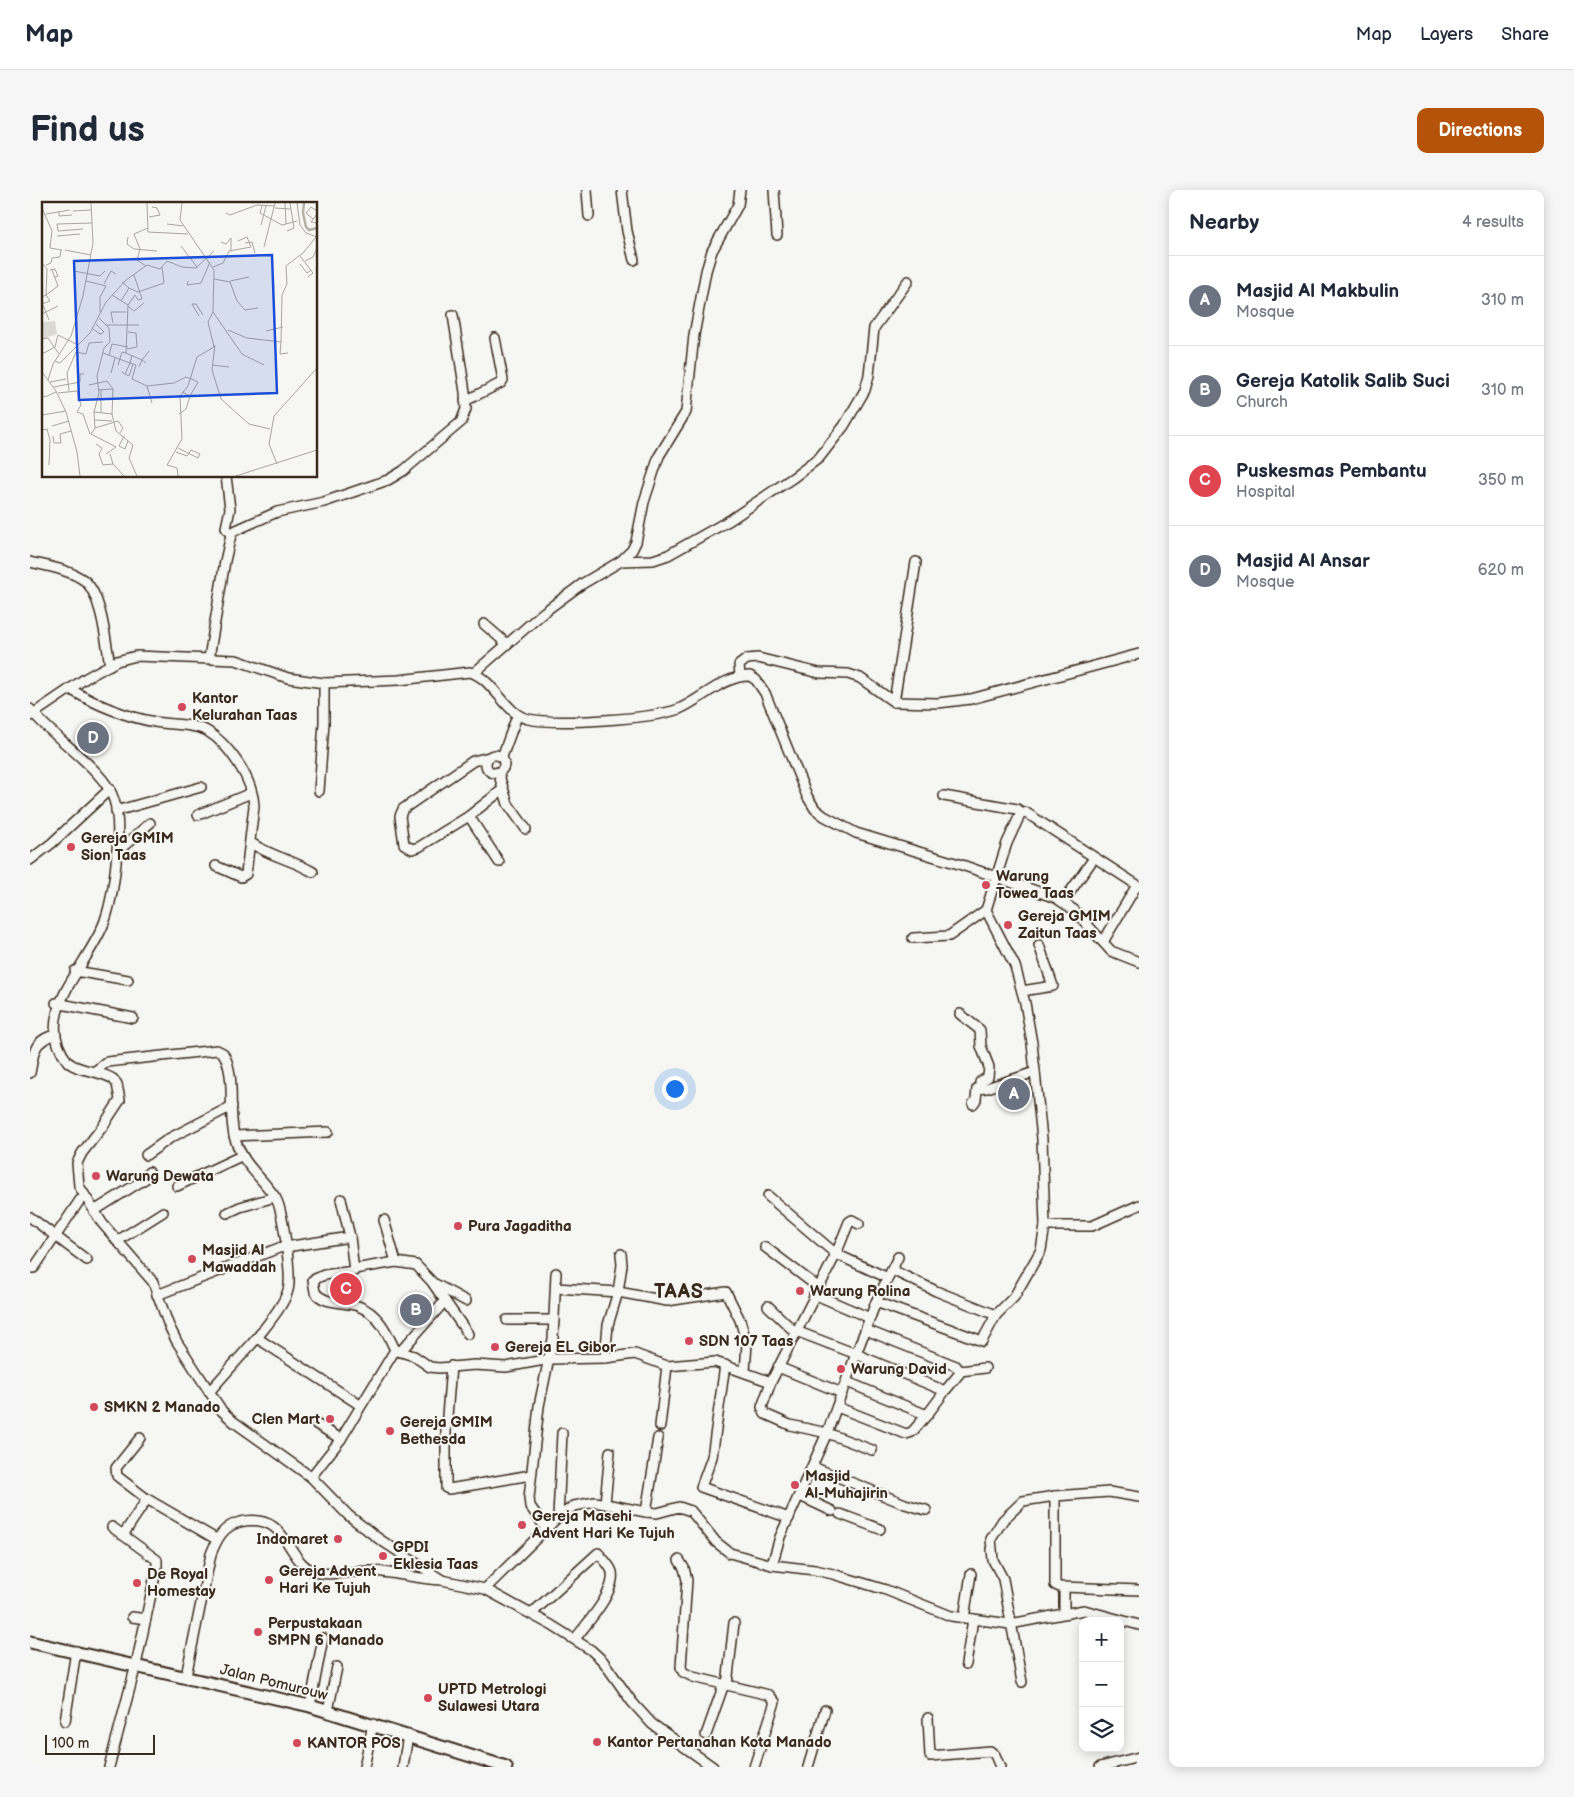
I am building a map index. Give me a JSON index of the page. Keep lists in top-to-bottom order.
{
  "streets": {
    "main road": ["Jalan Pomurouw"]
  },
  "districts": ["TAAS"],
  "places": [
    "Kantor Kelurahan Taas",
    "Gereja GMIM Sion Taas",
    "Warung Towea Taas",
    "Gereja GMIM Zaitun Taas",
    "Warung Dewata",
    "Pura Jagaditha",
    "Masjid Al Mawaddah",
    "Warung Rolina",
    "SDN 107 Taas",
    "Gereja EL Gibor",
    "Warung David",
    "SMKN 2 Manado",
    "Clen Mart",
    "Gereja GMIM Bethesda",
    "Masjid Al-Muhajirin",
    "Gereja Masehi Advent Hari Ke Tujuh",
    "Indomaret",
    "GPDI Eklesia Taas",
    "Gereja Advent Hari Ke Tujuh",
    "De Royal Homestay",
    "Perpustakaan SMPN 6 Manado",
    "UPTD Metrologi Sulawesi Utara",
    "Kantor Pertanahan Kota Manado",
    "KANTOR POS"
  ],
  "scale_bar": "100 m",
  "page": {
    "header": "Map",
    "nav": ["Map", "Layers", "Share"],
    "buttons": "Directions",
    "title": "Find us",
    "heading": ["Nearby", "4 results"],
    "list": [
      {
        "mark": "A",
        "name": "Masjid Al Makbulin",
        "note": "Mosque",
        "value": "310 m"
      },
      {
        "mark": "B",
        "name": "Gereja Katolik Salib Suci",
        "note": "Church",
        "value": "310 m"
      },
      {
        "mark": "C",
        "name": "Puskesmas Pembantu",
        "note": "Hospital",
        "value": "350 m"
      },
      {
        "mark": "D",
        "name": "Masjid Al Ansar",
        "note": "Mosque",
        "value": "620 m"
      }
    ],
    "pins": [
      "D",
      "A",
      "C",
      "B"
    ],
    "map_buttons": ["+", "−"],
    "scale": "100 m"
  }
}
